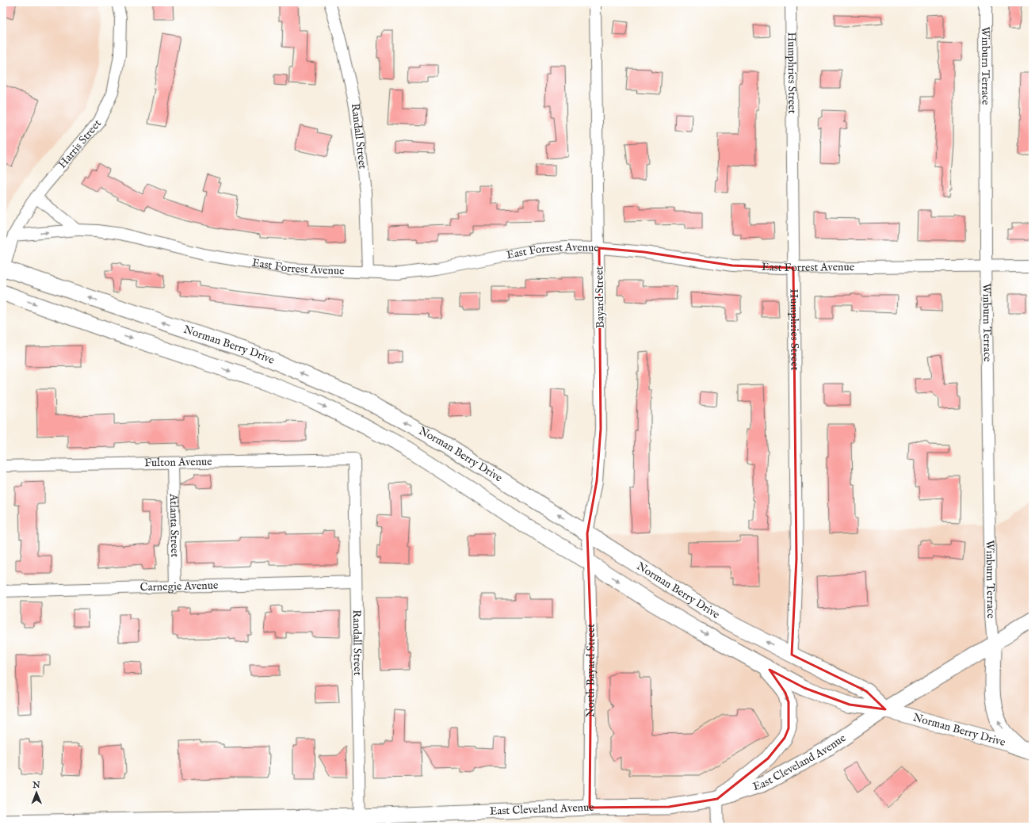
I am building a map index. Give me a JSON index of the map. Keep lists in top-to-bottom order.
{
  "streets": {
    "main road": ["Norman Berry Drive", "East Cleveland Avenue"],
    "street": [
      "Winburn Terrace",
      "Humphries Street",
      "Randall Street",
      "Harris Street",
      "East Forrest Avenue",
      "Bayard Street",
      "Fulton Avenue",
      "Atlanta Street",
      "Carnegie Avenue",
      "North Bayard Street"
    ]
  },
  "crossings": [
    ["Winburn Terrace", "East Forrest Avenue"],
    ["Winburn Terrace", "East Cleveland Avenue"],
    ["Humphries Street", "East Forrest Avenue"],
    ["Humphries Street", "Norman Berry Drive"],
    ["Randall Street", "East Forrest Avenue"],
    ["Randall Street", "Fulton Avenue"],
    ["Randall Street", "Carnegie Avenue"],
    ["Randall Street", "East Cleveland Avenue"],
    ["Harris Street", "East Forrest Avenue"],
    ["Harris Street", "Norman Berry Drive"],
    ["East Forrest Avenue", "Bayard Street"],
    ["Bayard Street", "Norman Berry Drive"],
    ["Bayard Street", "North Bayard Street"],
    ["Norman Berry Drive", "North Bayard Street"],
    ["Norman Berry Drive", "East Cleveland Avenue"],
    ["Fulton Avenue", "Atlanta Street"],
    ["Atlanta Street", "Carnegie Avenue"],
    ["North Bayard Street", "East Cleveland Avenue"]
  ],
  "north": "top"
}
